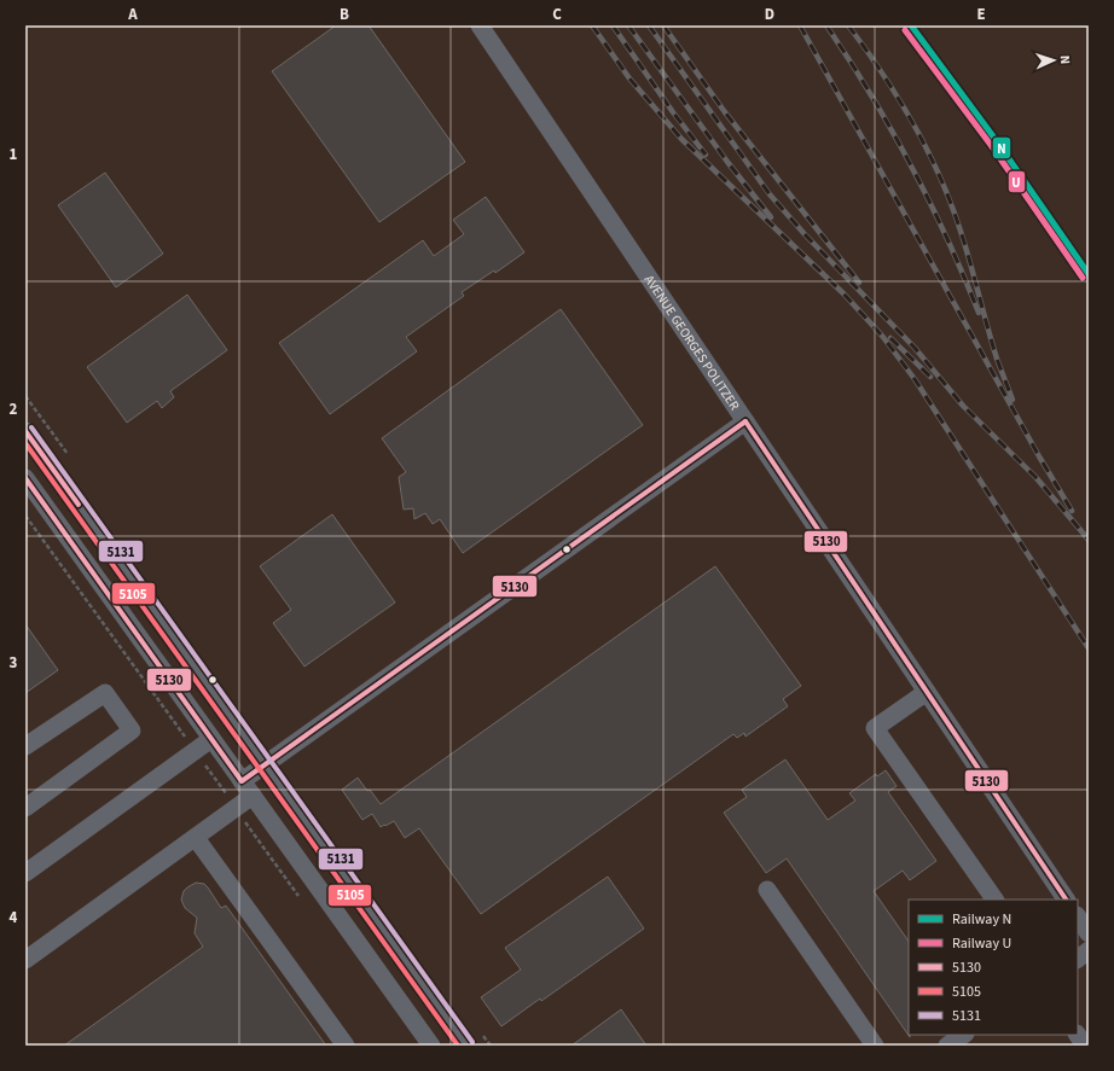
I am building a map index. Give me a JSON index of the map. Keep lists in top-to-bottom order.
{
  "streets": {
    "street": ["AVENUE GEORGES POLITZER"]
  },
  "lines": [
    "rail line N",
    "rail line U",
    "transit line 5130",
    "transit line 5131",
    "transit line 5105"
  ],
  "legend": [
    "Railway N",
    "Railway U",
    "5130",
    "5105",
    "5131"
  ],
  "north": "right",
  "grid": {
    "columns": [
      "A",
      "B",
      "C",
      "D",
      "E"
    ],
    "rows": [
      "1",
      "2",
      "3",
      "4"
    ]
  }
}
